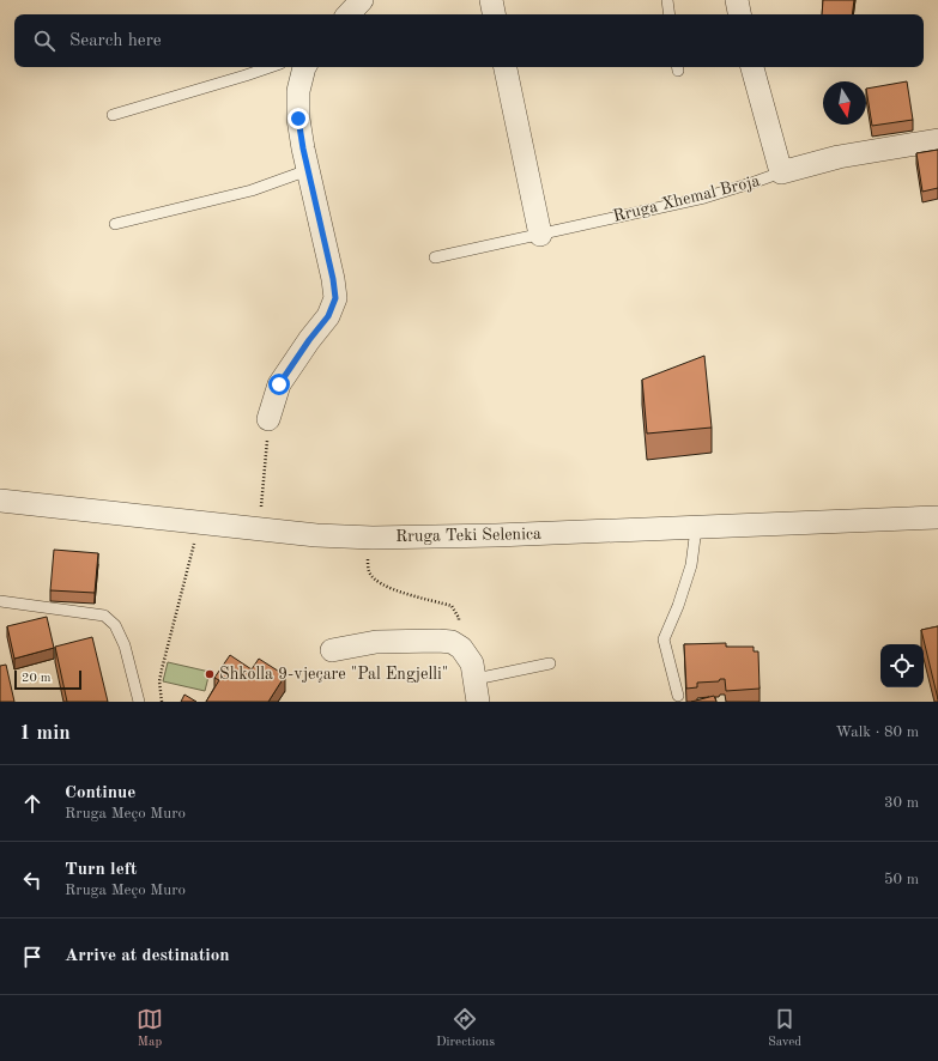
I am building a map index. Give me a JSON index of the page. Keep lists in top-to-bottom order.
{
  "streets": {
    "street": ["Rruga Xhemal Broja", "Rruga Teki Selenica"]
  },
  "places": ["Shkolla 9-vjeçare \"Pal Engjelli\""],
  "scale_bar": "20 m",
  "north": "bottom",
  "page": {
    "search": "Search here",
    "scale": "20 m",
    "heading": ["1 min", "Walk · 80 m"],
    "list": [
      ["Continue", "Rruga Meço Muro", "30 m"],
      ["Turn left", "Rruga Meço Muro", "50 m"],
      "Arrive at destination"
    ],
    "nav": ["Map", "Directions", "Saved"]
  }
}
